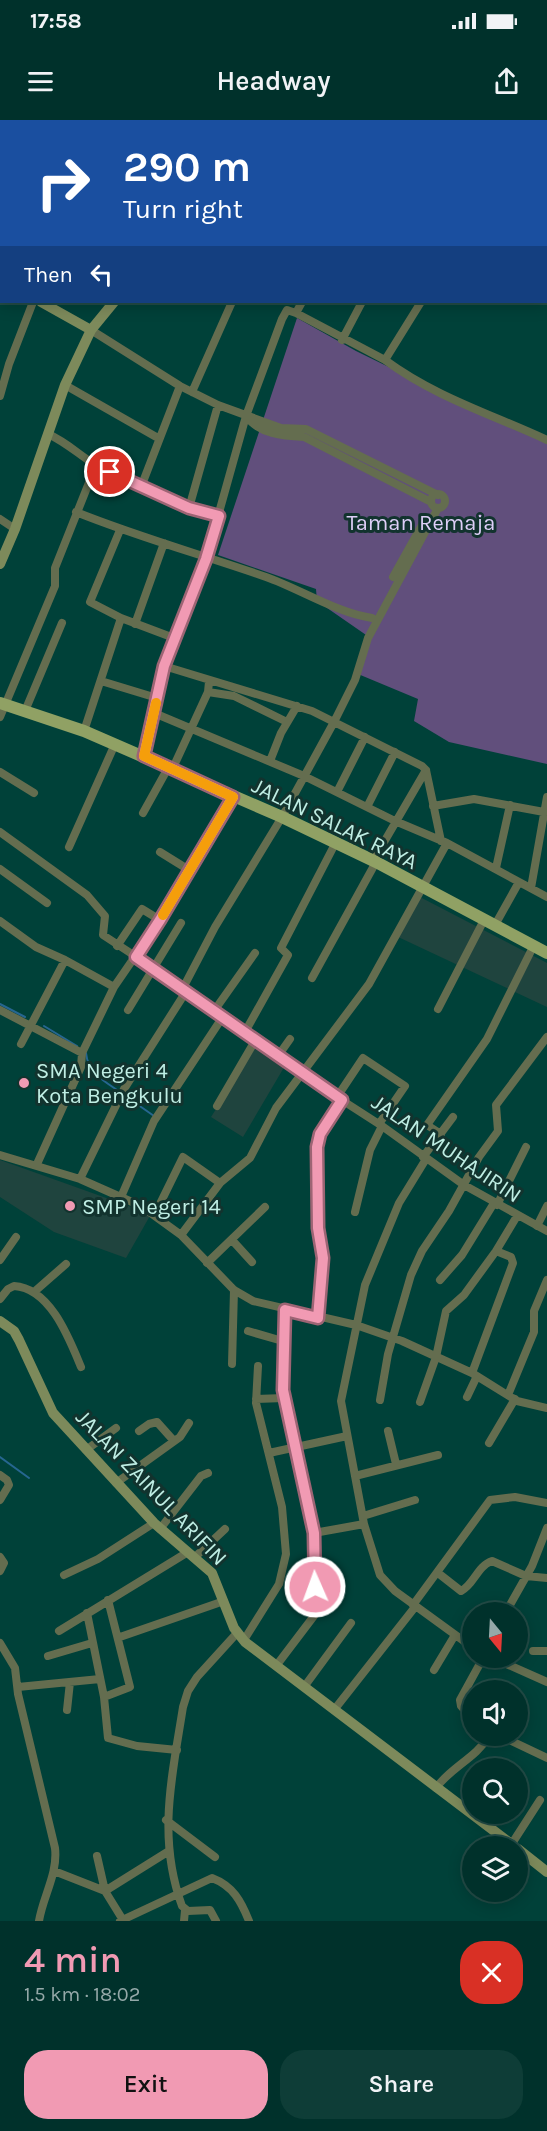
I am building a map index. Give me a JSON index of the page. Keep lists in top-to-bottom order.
{
  "streets": {
    "main road": ["JALAN SALAK RAYA"],
    "street": ["JALAN MUHAJIRIN", "JALAN ZAINUL ARIFIN"]
  },
  "parks": ["Taman Remaja"],
  "places": ["SMA Negeri 4 Kota Bengkulu", "SMP Negeri 14"],
  "north": "bottom",
  "page": {
    "status": "17:58",
    "header": "Headway",
    "turn": ["290 m", "Turn right"],
    "then": "Then",
    "heading": ["4 min", "1.5 km · 18:02"],
    "buttons": ["Exit", "Share"]
  }
}
